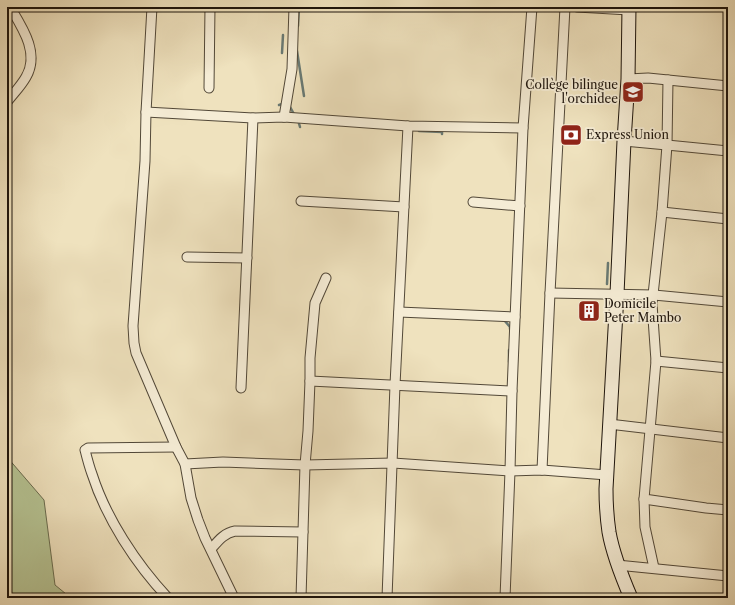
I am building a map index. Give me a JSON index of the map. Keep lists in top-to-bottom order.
{
  "places": {
    "school or university": ["Collège bilingue l'orchidee"],
    "bank": ["Express Union"],
    "building": ["Domicile Peter Mambo"]
  }
}
